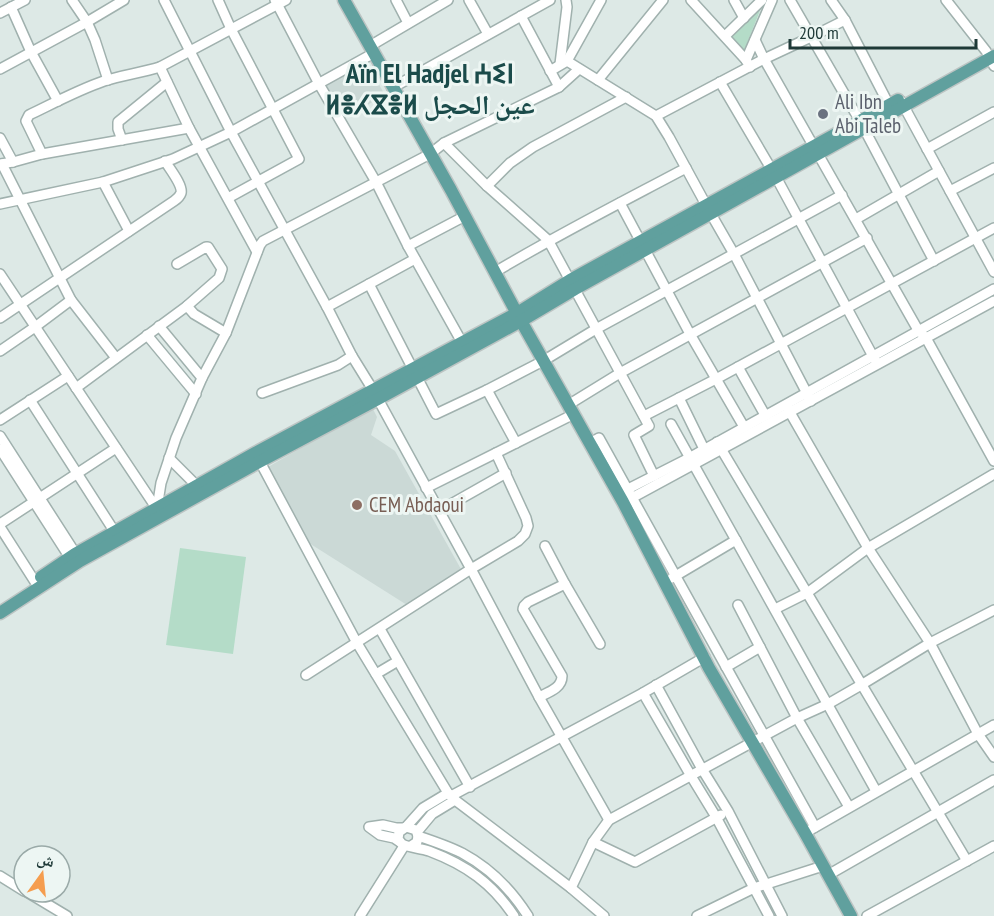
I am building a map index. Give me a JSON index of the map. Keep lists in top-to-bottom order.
{
  "districts": ["Aïn El Hadjel ⵄⵉⵏ ⵍⴻⵃⴵⴻⵍ عين الحجل"],
  "places": ["Ali Ibn Abi Taleb", "CEM Abdaoui"],
  "scale_bar": "200 m",
  "north": "top"
}
